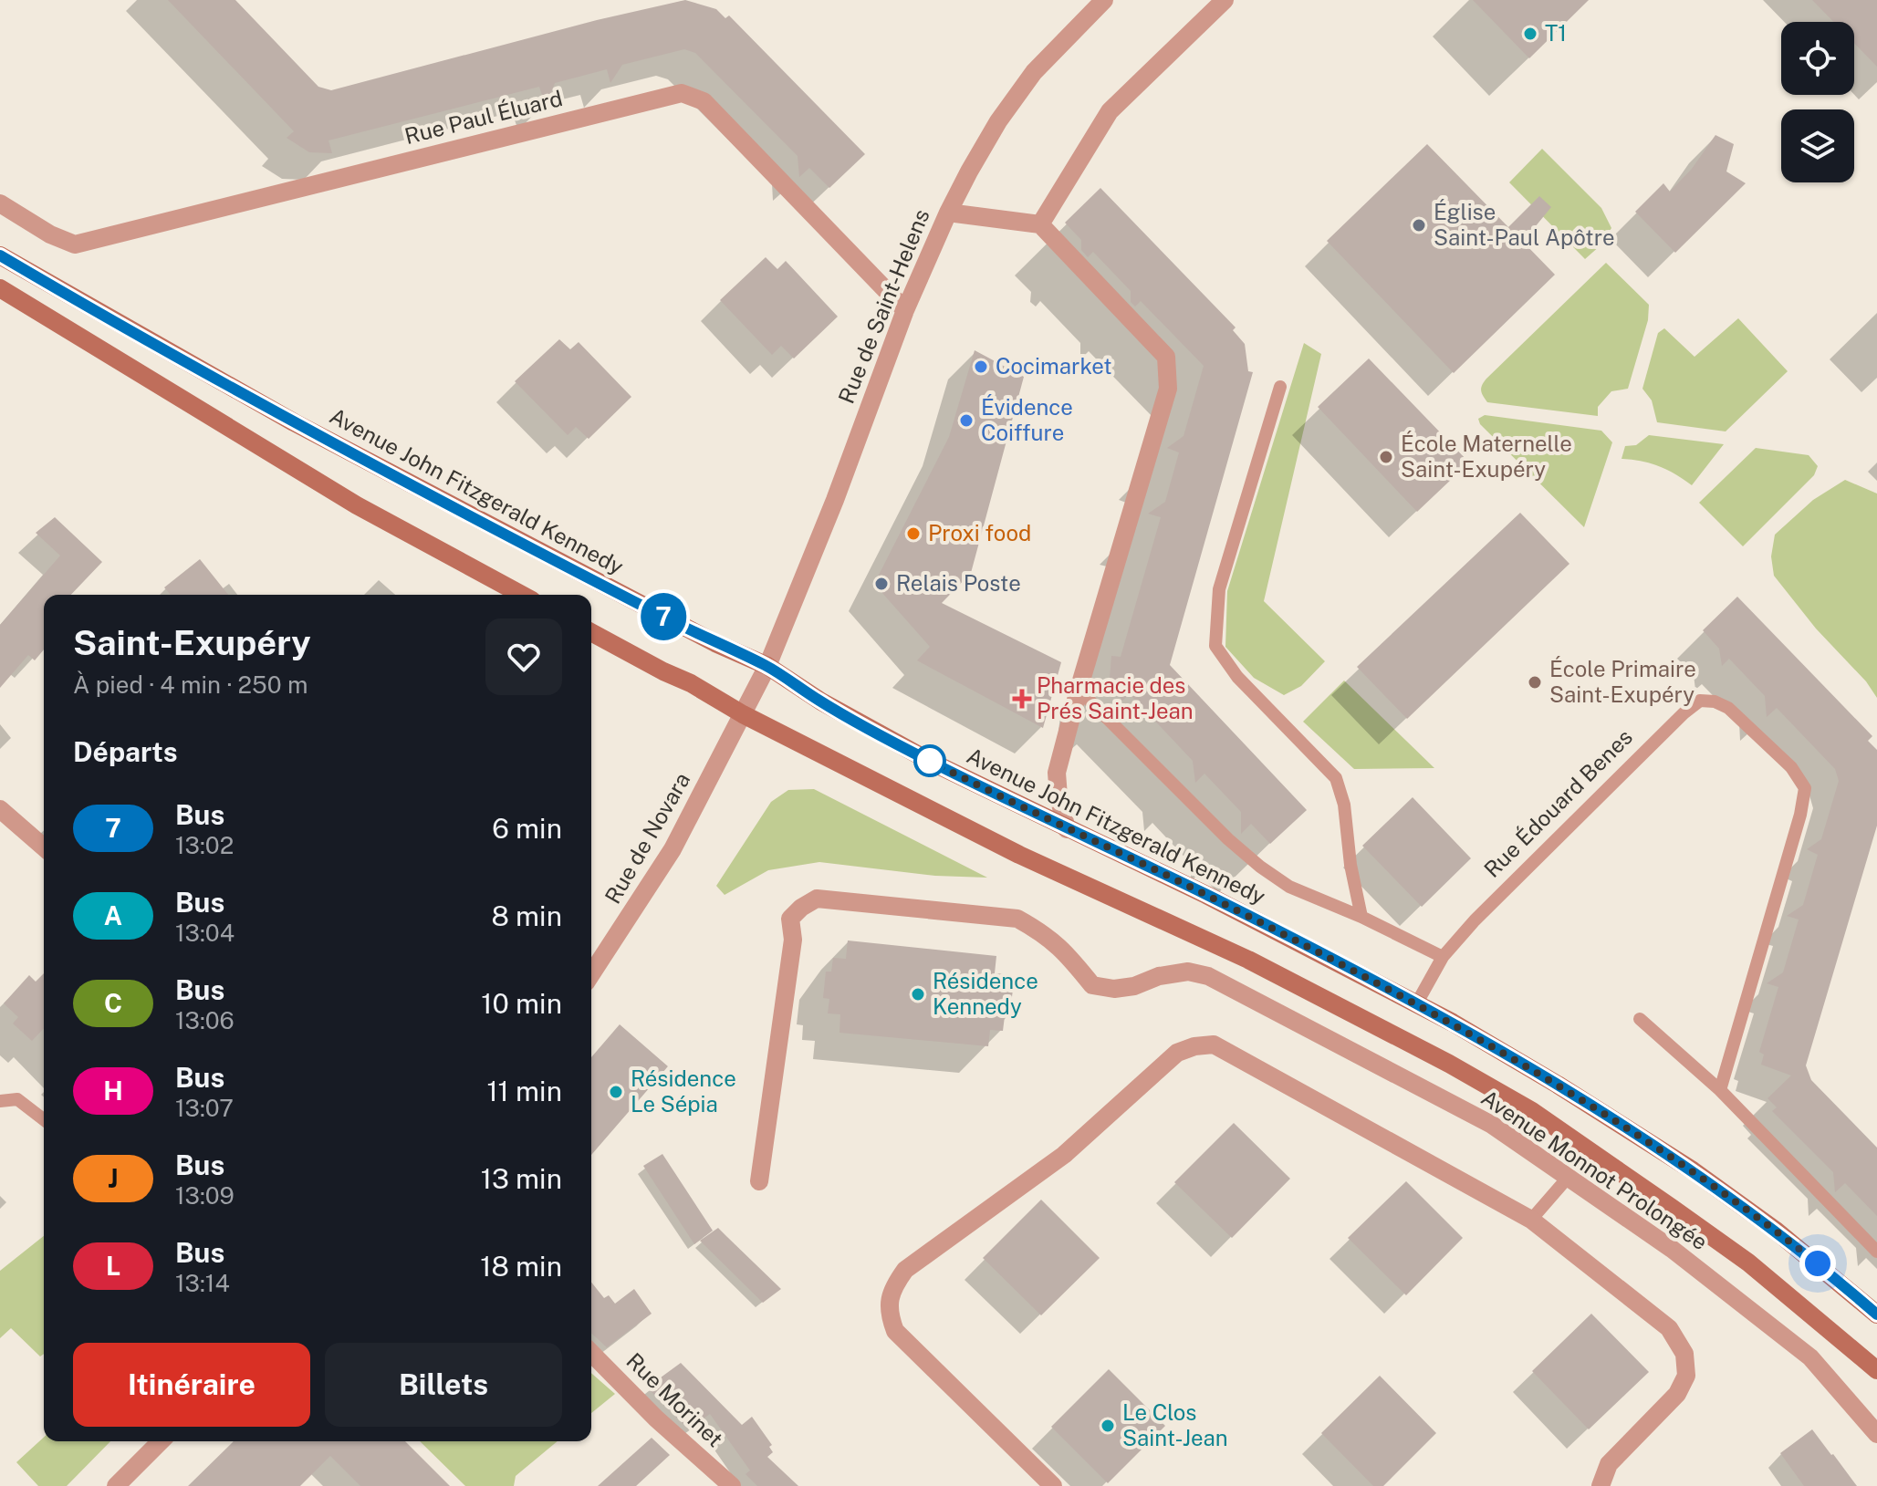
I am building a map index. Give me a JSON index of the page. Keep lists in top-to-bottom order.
{
  "streets": {
    "main road": ["Avenue John Fitzgerald Kennedy"],
    "street": [
      "Rue Paul Éluard",
      "Rue de Saint-Helens",
      "Rue de Novara",
      "Avenue Monnot Prolongée",
      "Rue Morinet"
    ],
    "lane": ["Rue Édouard Benes"]
  },
  "crossings": [
    ["Rue Paul Éluard", "Rue de Saint-Helens"],
    ["Rue de Saint-Helens", "Avenue John Fitzgerald Kennedy"],
    ["Rue de Saint-Helens", "Rue de Novara"],
    ["Avenue John Fitzgerald Kennedy", "Rue Édouard Benes"]
  ],
  "places": {
    "other": [
      "T1",
      "Église Saint-Paul Apôtre",
      "Cocimarket",
      "Évidence Coiffure",
      "École Maternelle Saint-Exupéry",
      "Proxi food",
      "Relais Poste",
      "École Primaire Saint-Exupéry",
      "Résidence Kennedy",
      "Résidence Le Sépia",
      "Le Clos Saint-Jean"
    ],
    "health": ["Pharmacie des Prés Saint-Jean"]
  },
  "lines": ["bus line 7"],
  "page": {
    "on_map": "7",
    "heading": [
      ["Saint-Exupéry", "À pied · 4 min · 250 m"],
      "Départs"
    ],
    "list": [
      {
        "mark": "7",
        "name": "Bus",
        "note": "13:02",
        "value": "6 min"
      },
      {
        "mark": "A",
        "name": "Bus",
        "note": "13:04",
        "value": "8 min"
      },
      {
        "mark": "C",
        "name": "Bus",
        "note": "13:06",
        "value": "10 min"
      },
      {
        "mark": "H",
        "name": "Bus",
        "note": "13:07",
        "value": "11 min"
      },
      {
        "mark": "J",
        "name": "Bus",
        "note": "13:09",
        "value": "13 min"
      },
      {
        "mark": "L",
        "name": "Bus",
        "note": "13:14",
        "value": "18 min"
      }
    ],
    "buttons": ["Itinéraire", "Billets"]
  }
}
